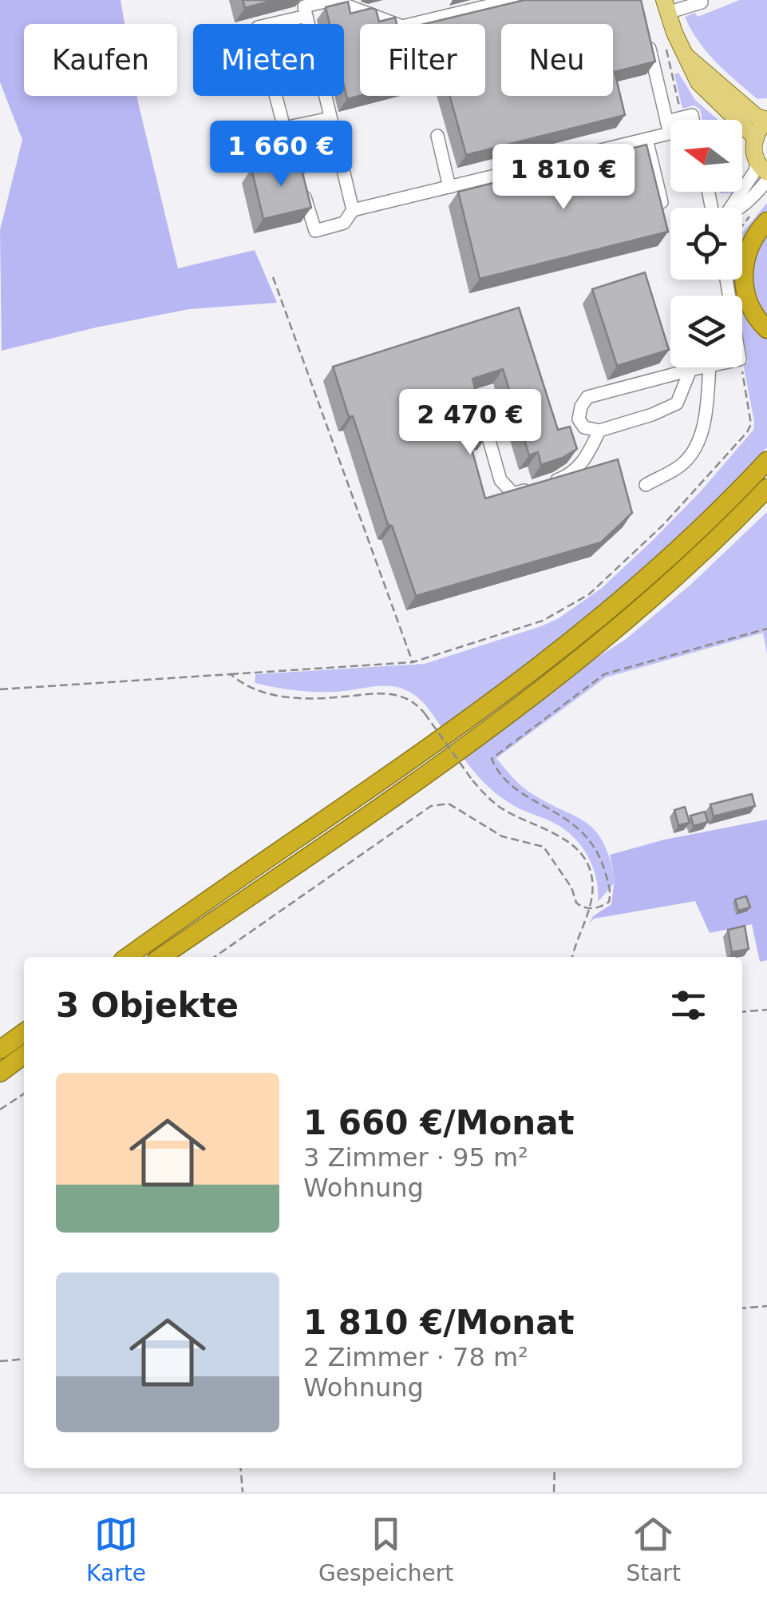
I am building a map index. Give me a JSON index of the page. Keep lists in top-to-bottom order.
{
  "north": "left",
  "page": {
    "chip": [
      "Kaufen",
      "Mieten",
      "Filter",
      "Neu"
    ],
    "price": ["1 660 €", "1 810 €", "2 470 €"],
    "heading": "3 Objekte",
    "list": [
      {
        "name": "1 660 €/Monat",
        "note": "3 Zimmer · 95 m² · Wohnung"
      },
      {
        "name": "1 810 €/Monat",
        "note": "2 Zimmer · 78 m² · Wohnung"
      }
    ],
    "tabs": ["Karte", "Gespeichert", "Start"]
  }
}
